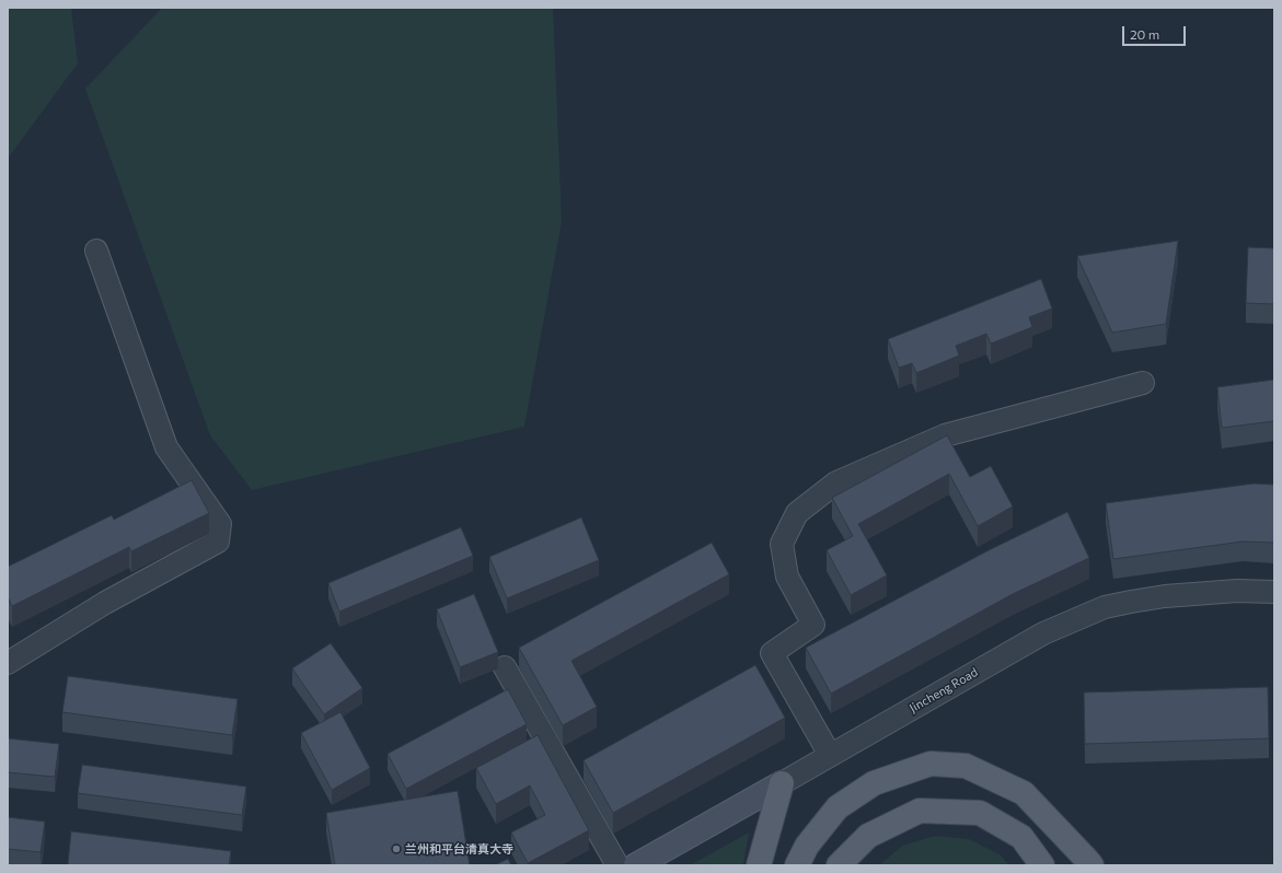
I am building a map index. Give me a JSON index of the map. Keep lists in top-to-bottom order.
{
  "streets": {
    "street": ["Jincheng Road"]
  },
  "places": ["兰州和平台清真大寺"],
  "scale_bar": "20 m"
}
